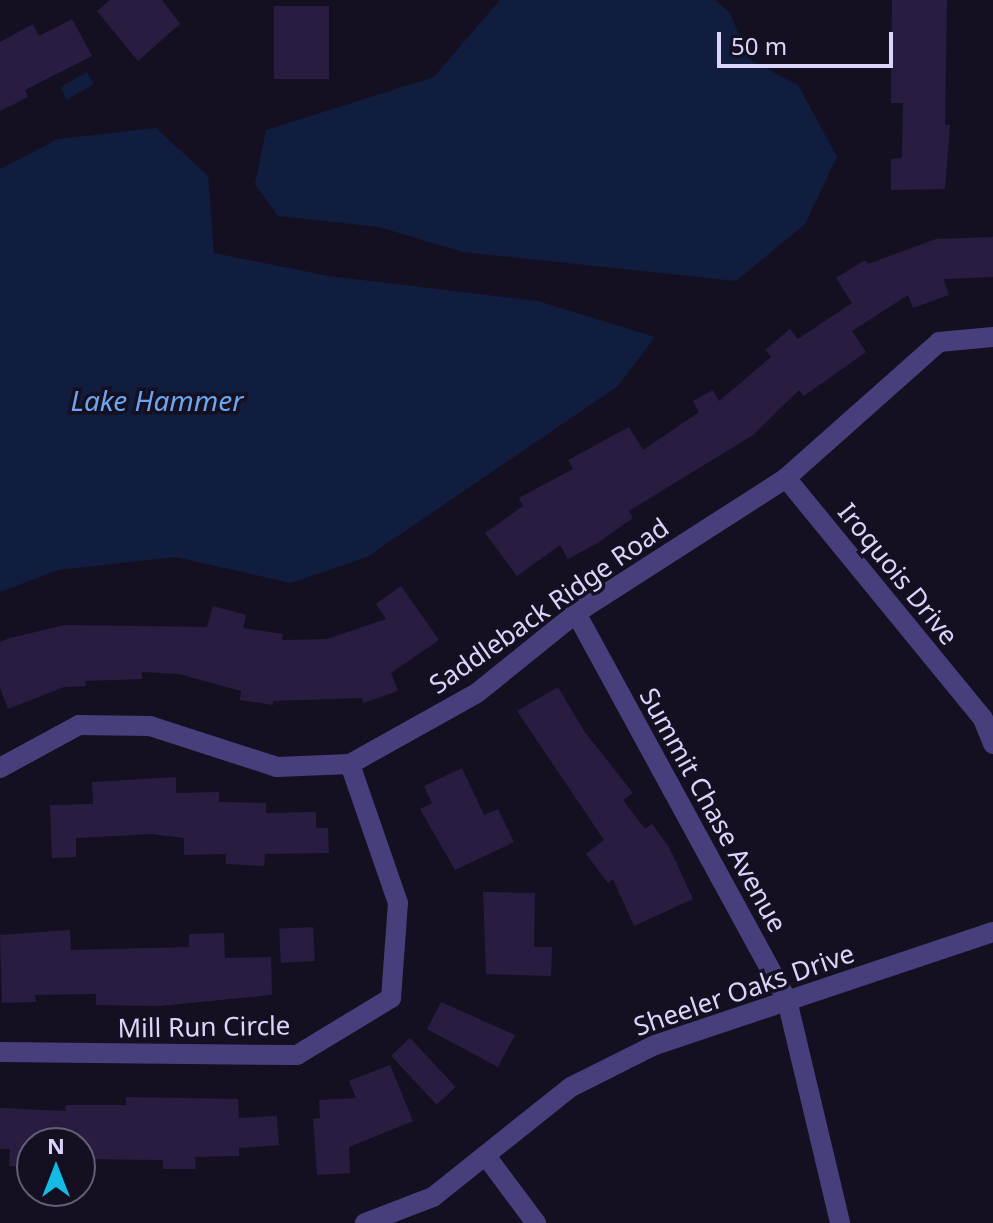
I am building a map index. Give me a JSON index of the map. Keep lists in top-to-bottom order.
{
  "streets": {
    "street": [
      "Iroquois Drive",
      "Saddleback Ridge Road",
      "Summit Chase Avenue",
      "Sheeler Oaks Drive",
      "Mill Run Circle"
    ]
  },
  "crossings": [
    ["Iroquois Drive", "Saddleback Ridge Road"],
    ["Saddleback Ridge Road", "Summit Chase Avenue"],
    ["Saddleback Ridge Road", "Mill Run Circle"],
    ["Summit Chase Avenue", "Sheeler Oaks Drive"]
  ],
  "water": ["Lake Hammer"],
  "scale_bar": "50 m",
  "north": "top"
}
